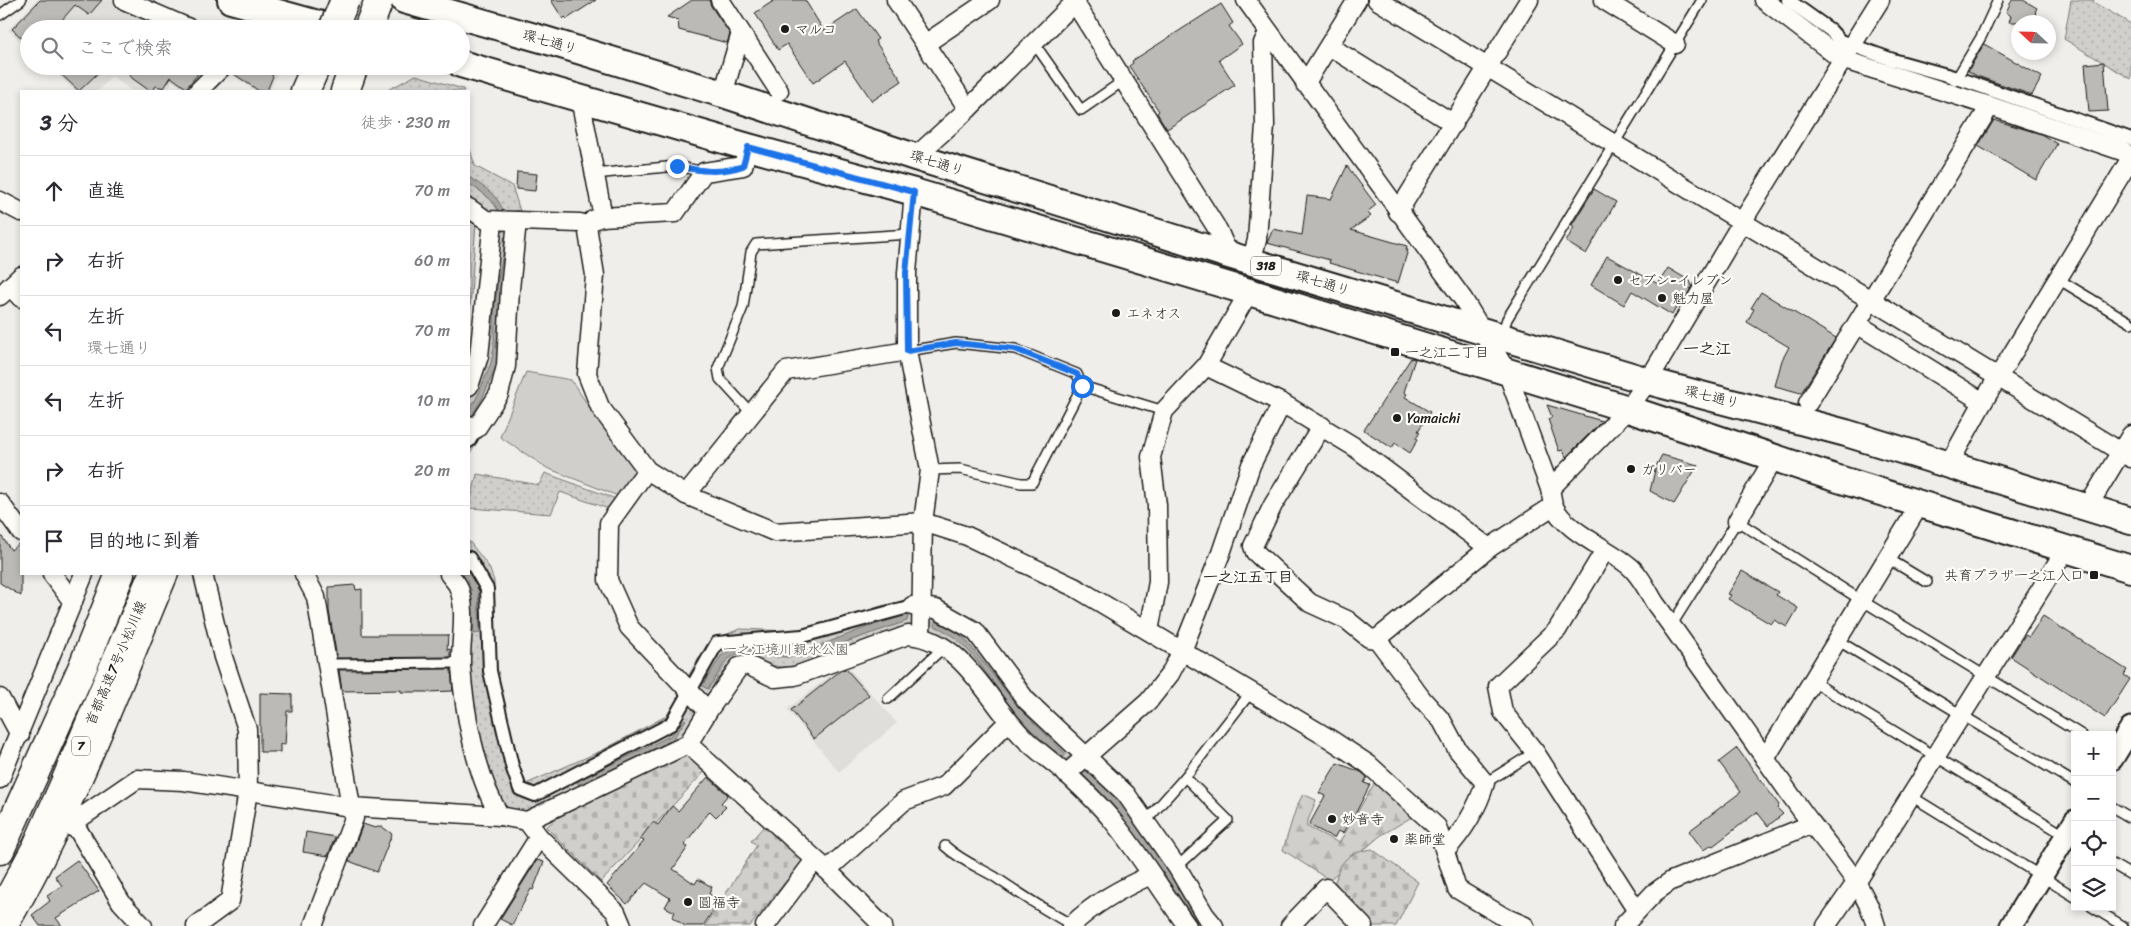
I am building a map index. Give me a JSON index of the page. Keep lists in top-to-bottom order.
{
  "streets": {
    "highway": ["首都高速7号小松川線", "7"],
    "main road": ["環七通り", "318"]
  },
  "districts": ["一之江", "一之江五丁目"],
  "parks": ["一之江境川親水公園"],
  "places": {
    "other": [
      "マルコ",
      "セブン-イレブン",
      "魁力屋",
      "エネオス",
      "Yamaichi",
      "ガリバー",
      "妙音寺",
      "薬師堂",
      "圓福寺"
    ],
    "transit": ["一之江二丁目", "共育プラザ一之江入口"]
  },
  "north": "left",
  "page": {
    "search": "ここで検索",
    "heading": ["3 分", "徒歩 · 230 m"],
    "list": [
      ["直進", "70 m"],
      ["右折", "60 m"],
      ["左折", "環七通り", "70 m"],
      ["左折", "10 m"],
      ["右折", "20 m"],
      "目的地に到着"
    ],
    "map_buttons": ["+", "−"]
  }
}
